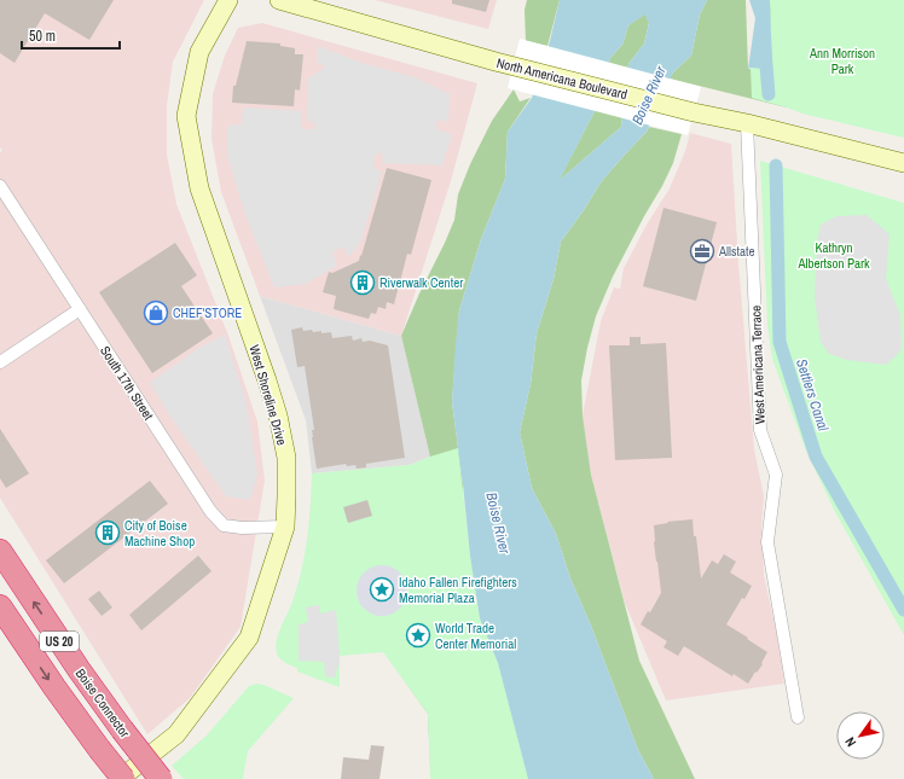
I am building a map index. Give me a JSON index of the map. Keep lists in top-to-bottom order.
{
  "streets": {
    "highway": ["US 20", "Boise Connector"],
    "main road": ["North Americana Boulevard", "West Shoreline Drive"],
    "street": ["West Americana Terrace", "South 17th Street"]
  },
  "crossings": [
    ["North Americana Boulevard", "West Americana Terrace"],
    ["South 17th Street", "West Shoreline Drive"]
  ],
  "water": ["Boise River", "Settlers Canal"],
  "parks": ["Ann Morrison Park", "Kathryn Albertson Park"],
  "places": {
    "office": ["Allstate"],
    "building": ["Riverwalk Center", "City of Boise Machine Shop"],
    "shop": ["CHEF'STORE"],
    "place": ["Idaho Fallen Firefighters Memorial Plaza", "World Trade Center Memorial"]
  },
  "scale_bar": "50 m",
  "north": "bottom left"
}
